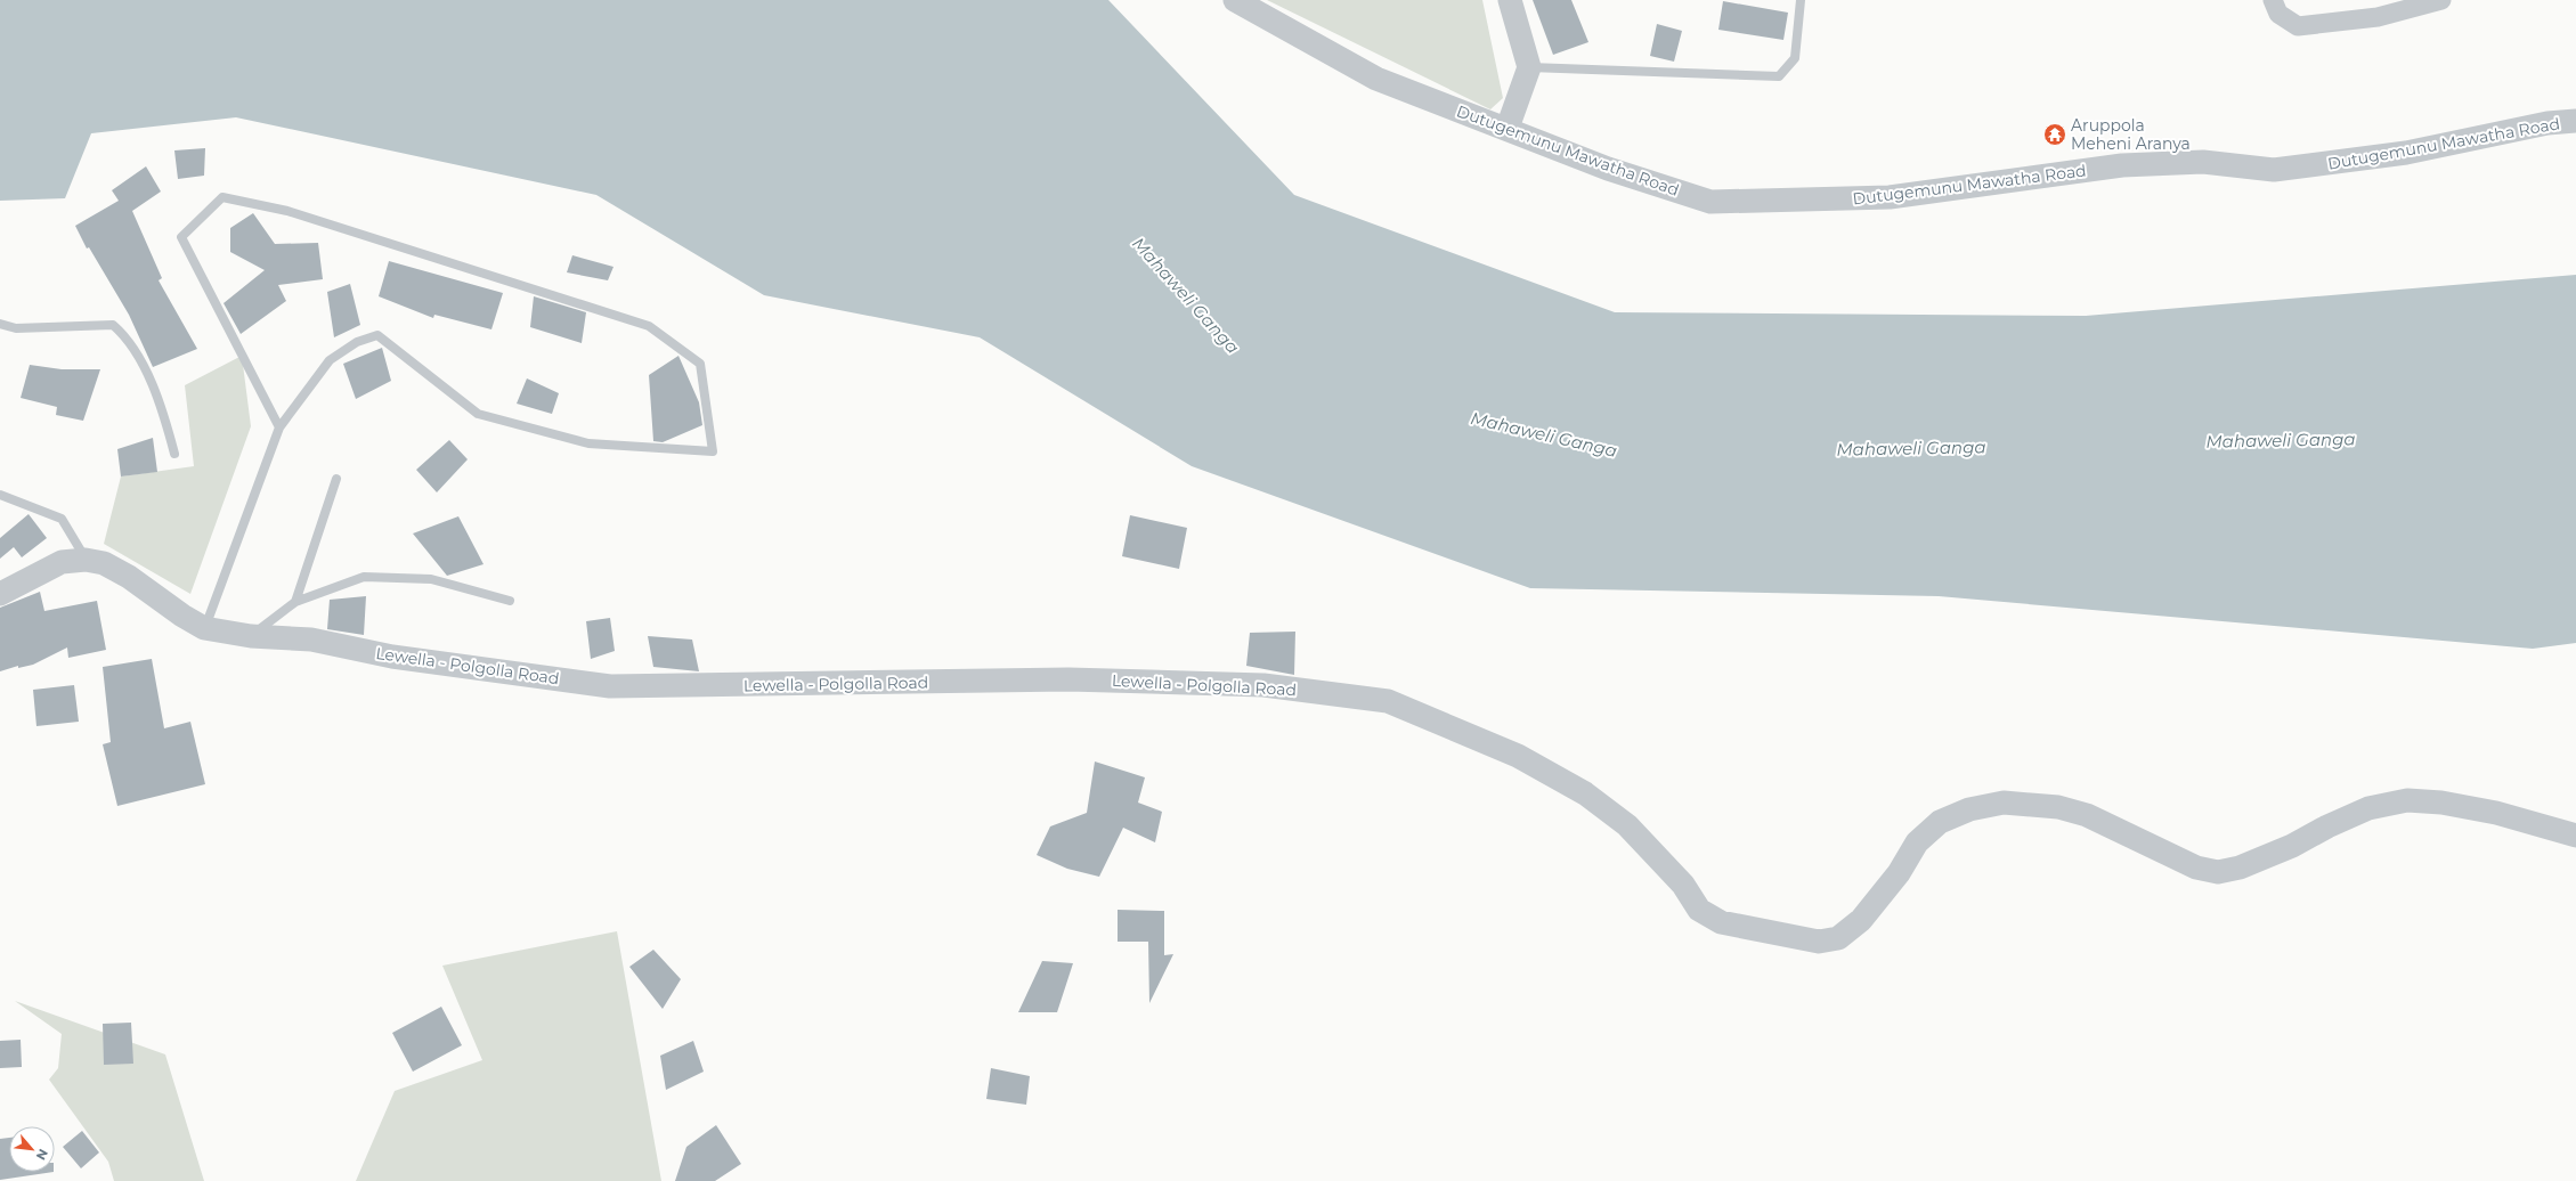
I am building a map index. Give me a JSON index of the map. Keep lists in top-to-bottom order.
{
  "streets": {
    "street": ["Dutugemunu Mawatha Road", "Lewella - Polgolla Road"]
  },
  "water": ["Mahaweli Ganga"],
  "places": {
    "temple": ["Aruppola Meheni Aranya"]
  },
  "north": "bottom right"
}
